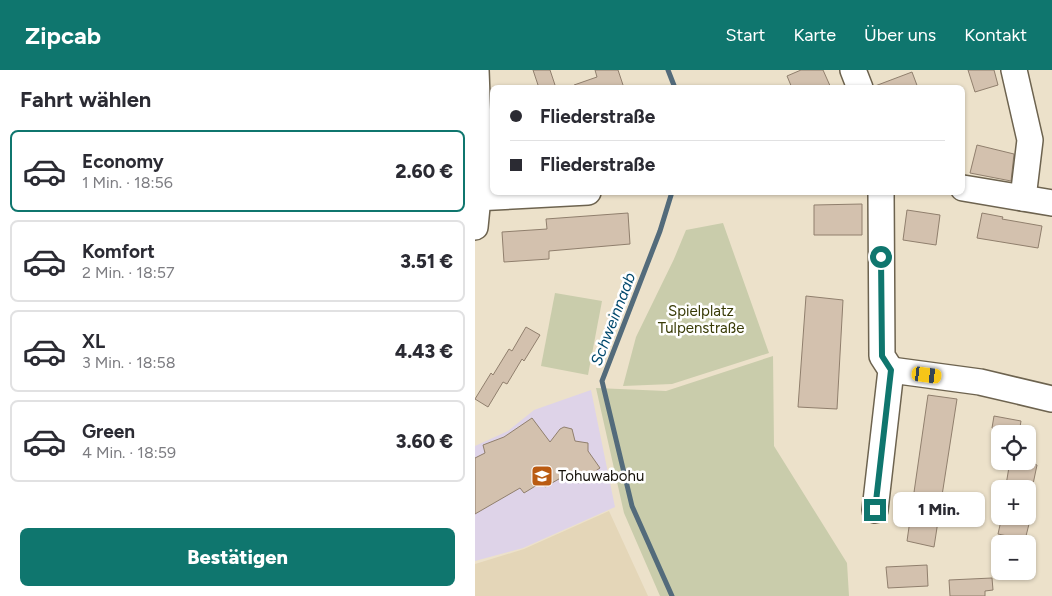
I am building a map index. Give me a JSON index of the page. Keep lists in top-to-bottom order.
{
  "water": ["Schweinnaab"],
  "parks": ["Spielplatz Tulpenstraße"],
  "places": {
    "school or university": ["Tohuwabohu"]
  },
  "page": {
    "header": "Zipcab",
    "nav": [
      "Start",
      "Karte",
      "Über uns",
      "Kontakt"
    ],
    "heading": "Fahrt wählen",
    "banner": ["Fliederstraße", "Fliederstraße"],
    "list": [
      {
        "name": "Economy",
        "note": "1 Min. · 18:56",
        "value": "2.60 €"
      },
      {
        "name": "Komfort",
        "note": "2 Min. · 18:57",
        "value": "3.51 €"
      },
      {
        "name": "XL",
        "note": "3 Min. · 18:58",
        "value": "4.43 €"
      },
      {
        "name": "Green",
        "note": "4 Min. · 18:59",
        "value": "3.60 €"
      }
    ],
    "map_buttons": ["+", "−"],
    "bubble": "1 Min.",
    "buttons": "Bestätigen"
  }
}
